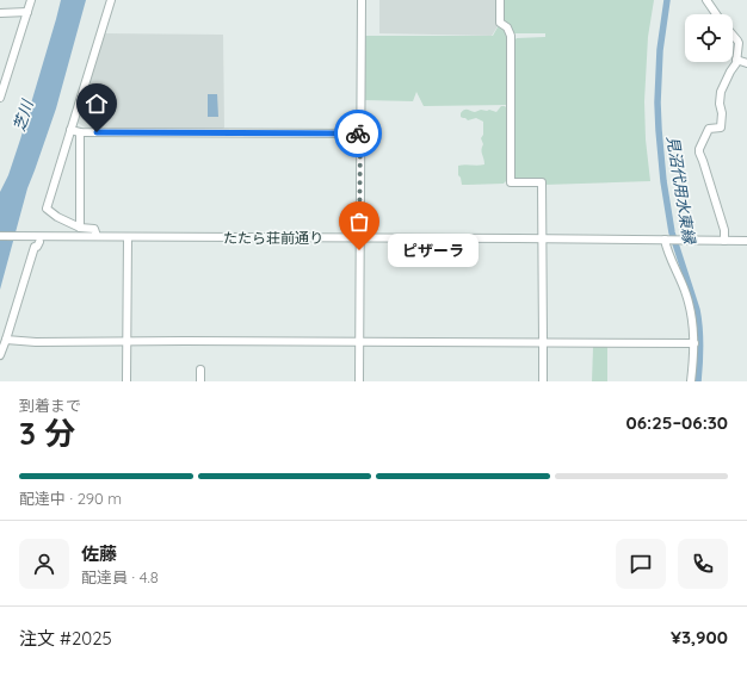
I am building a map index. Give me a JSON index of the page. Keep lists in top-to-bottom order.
{
  "streets": {
    "street": ["たたら荘前通り"]
  },
  "water": ["芝川", "見沼代用水東縁"],
  "places": ["ピザーラ"],
  "page": {
    "bubble": "ピザーラ",
    "heading": ["3 分", "到着まで", "06:25–06:30"],
    "panel": [
      "佐藤",
      "配達員 · 4.8",
      "注文 #2025",
      "¥3,900"
    ],
    "bar": "配達中 · 290 m"
  }
}
